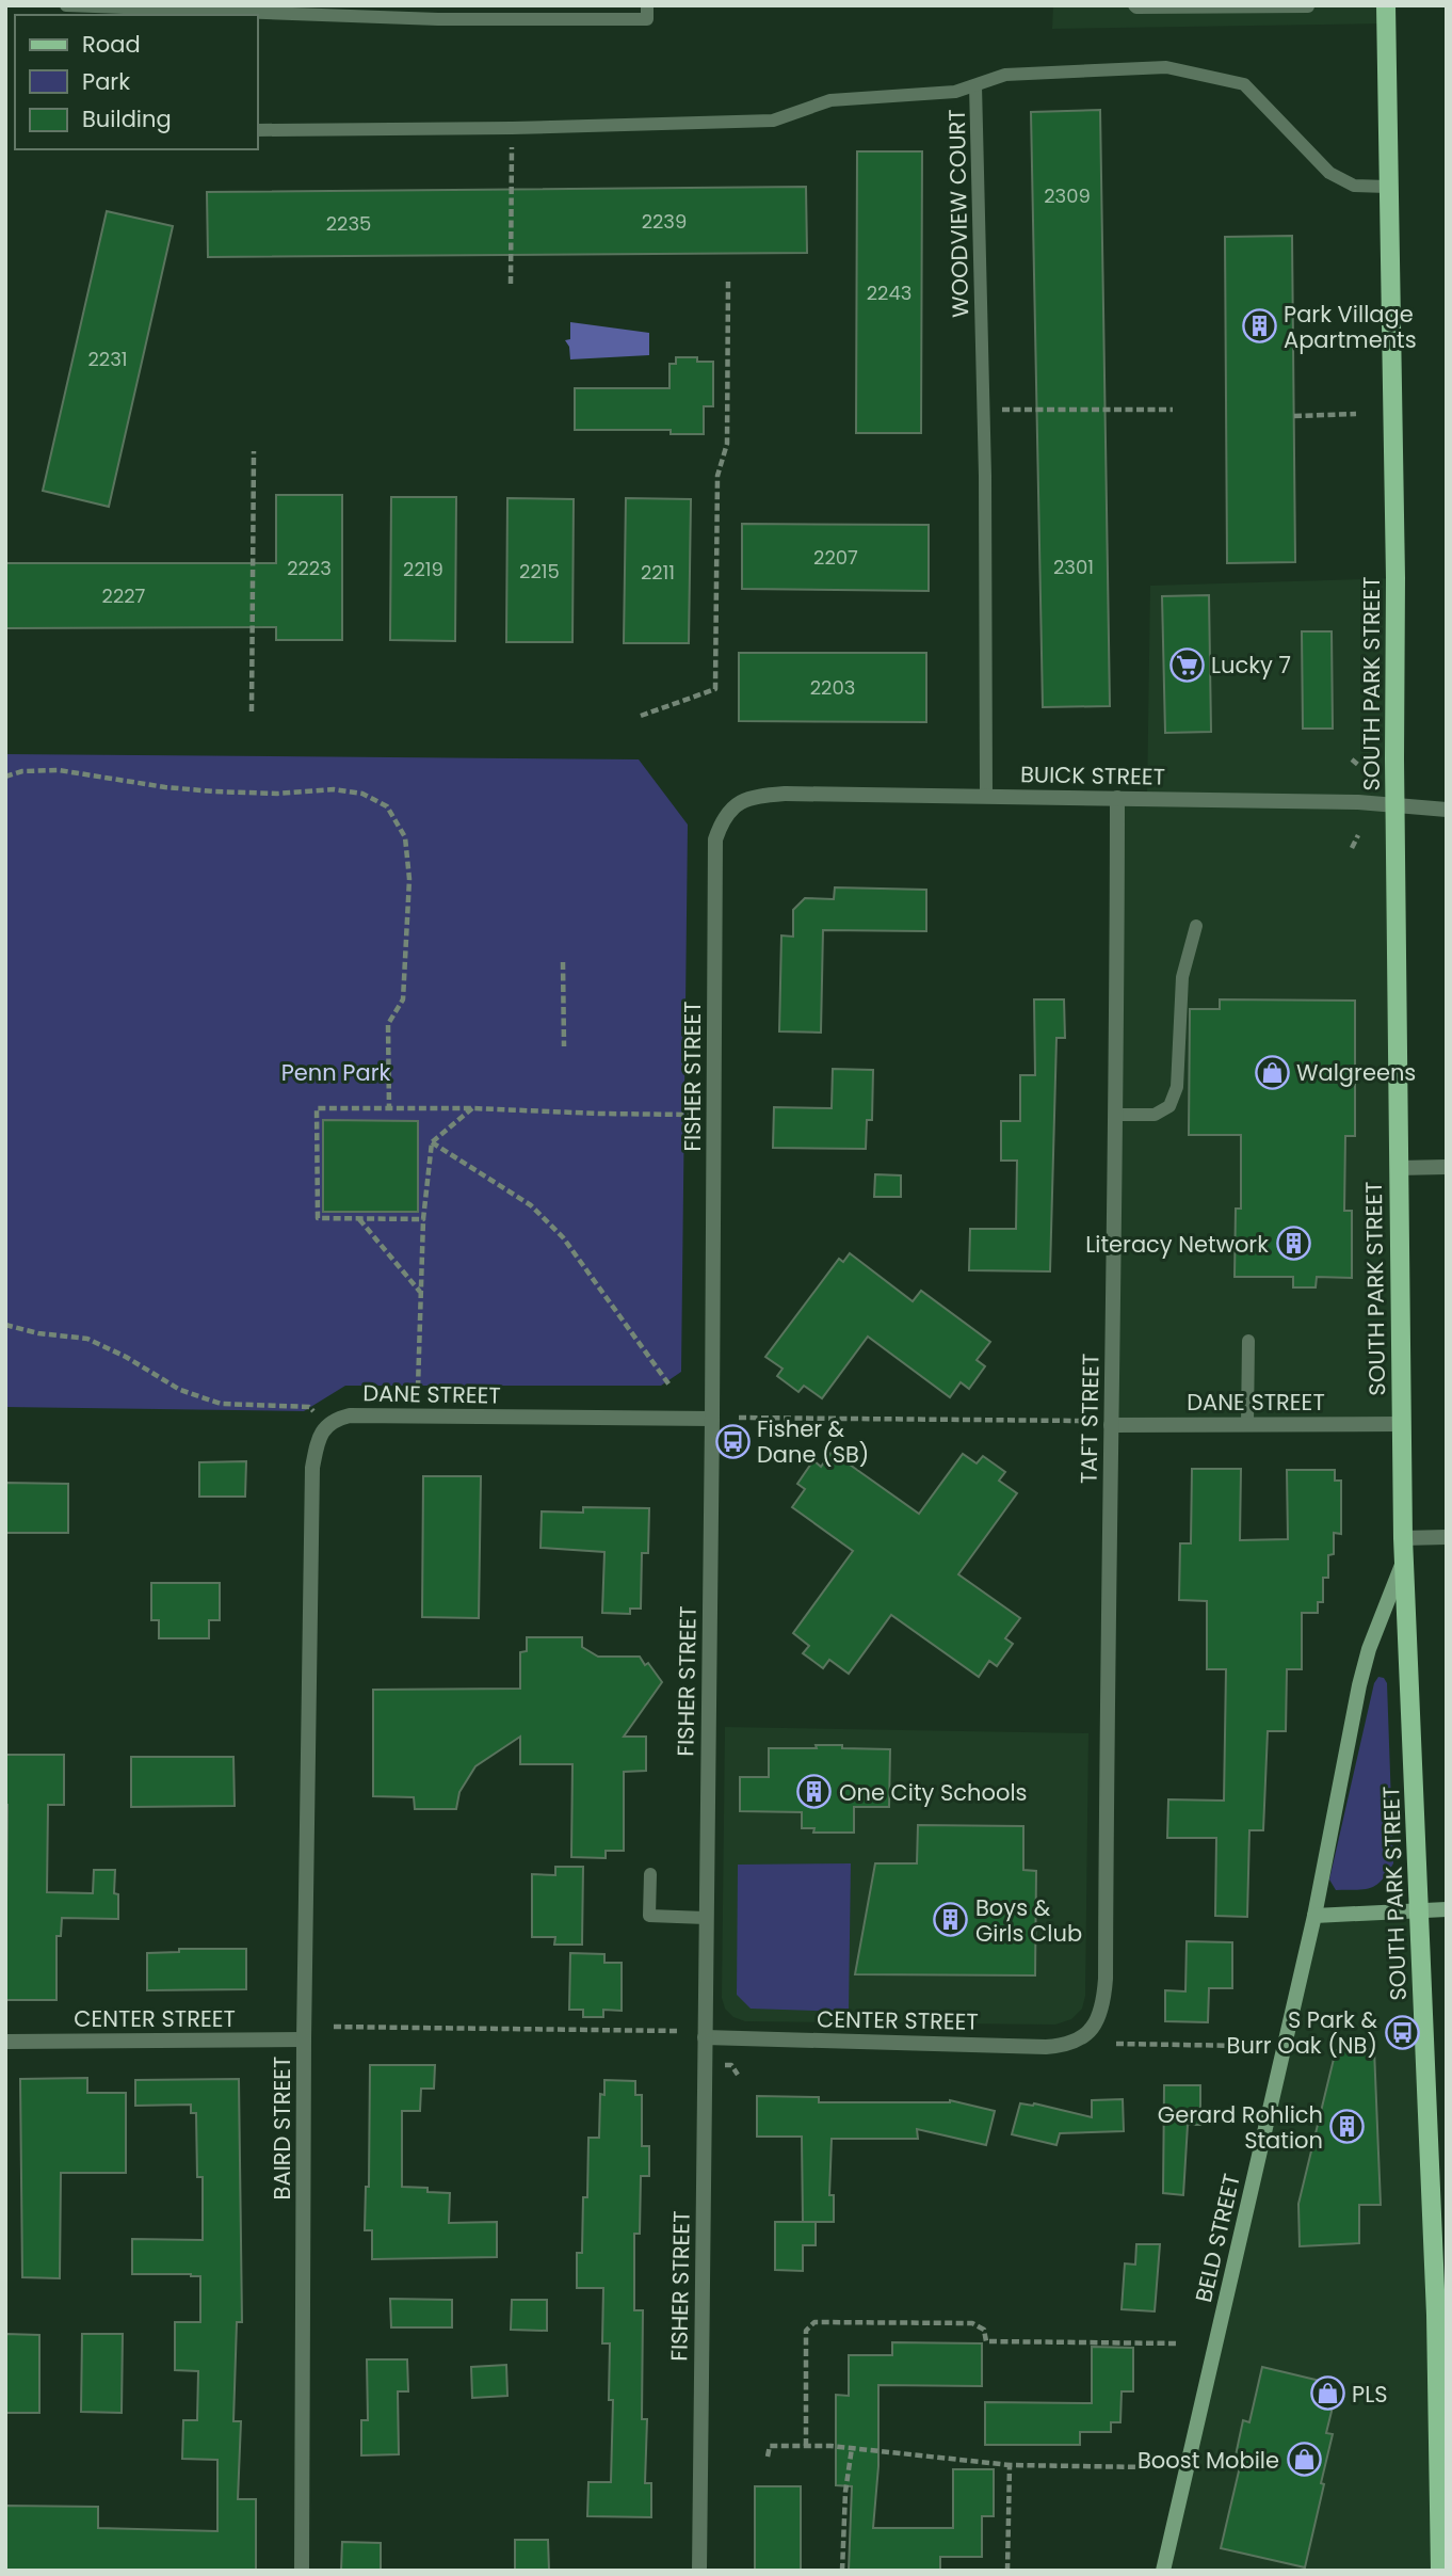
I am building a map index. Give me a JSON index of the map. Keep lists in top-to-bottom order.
{
  "streets": {
    "main road": ["SOUTH PARK STREET"],
    "street": [
      "BUICK STREET",
      "FISHER STREET",
      "DANE STREET",
      "TAFT STREET",
      "CENTER STREET",
      "BAIRD STREET",
      "BELD STREET"
    ],
    "lane": ["WOODVIEW COURT"]
  },
  "crossings": [
    ["WOODVIEW COURT", "BUICK STREET"],
    ["SOUTH PARK STREET", "BUICK STREET"],
    ["SOUTH PARK STREET", "DANE STREET"],
    ["SOUTH PARK STREET", "BELD STREET"],
    ["BUICK STREET", "FISHER STREET"],
    ["BUICK STREET", "TAFT STREET"],
    ["FISHER STREET", "DANE STREET"],
    ["FISHER STREET", "CENTER STREET"],
    ["DANE STREET", "TAFT STREET"],
    ["DANE STREET", "BAIRD STREET"],
    ["TAFT STREET", "CENTER STREET"],
    ["CENTER STREET", "BAIRD STREET"]
  ],
  "parks": ["Penn Park"],
  "places": {
    "building": [
      "Park Village Apartments",
      "Literacy Network",
      "One City Schools",
      "Boys & Girls Club",
      "Gerard Rohlich Station"
    ],
    "supermarket": ["Lucky 7"],
    "shop": ["Walgreens", "PLS", "Boost Mobile"],
    "bus stop": ["Fisher & Dane (SB)", "S Park & Burr Oak (NB)"]
  },
  "house_numbers": [
    "2309",
    "2239",
    "2235",
    "2243",
    "2231",
    "2207",
    "2301",
    "2223",
    "2219",
    "2215",
    "2211",
    "2227",
    "2203"
  ],
  "legend": ["Road", "Park", "Building"]
}
